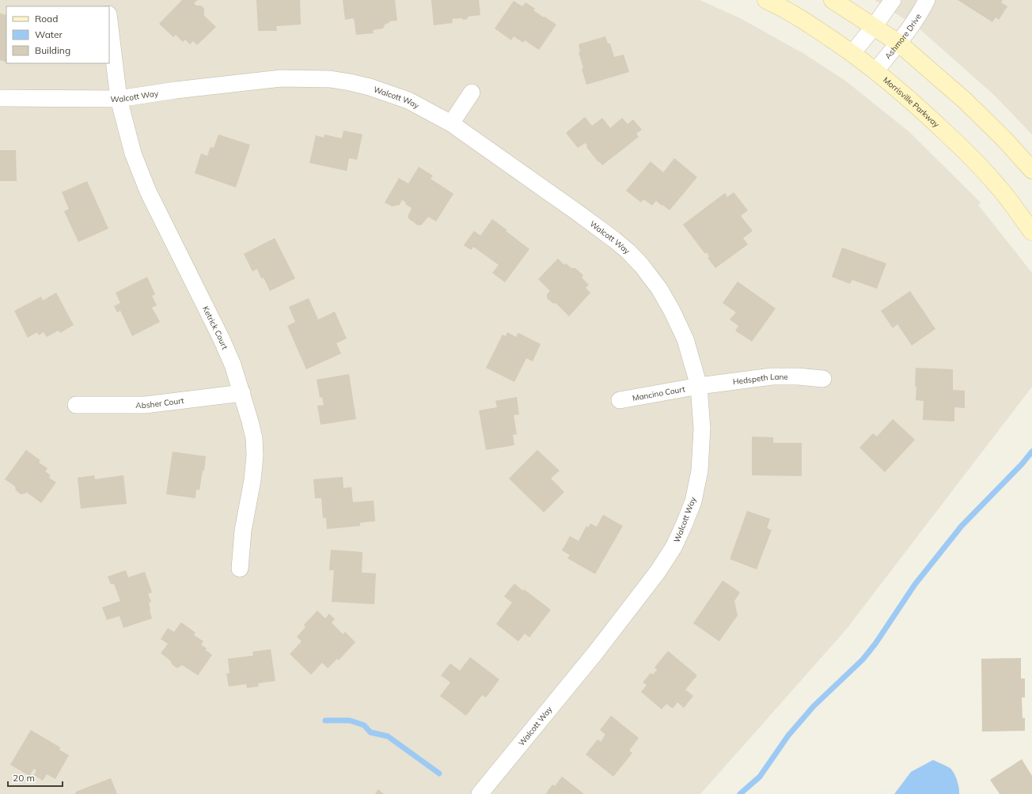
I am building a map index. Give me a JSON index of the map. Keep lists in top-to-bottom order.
{
  "streets": {
    "main road": ["Morrisville Parkway"],
    "street": [
      "Ashmore Drive",
      "Walcott Way",
      "Ketrick Court",
      "Hedspeth Lane",
      "Mancino Court",
      "Absher Court"
    ]
  },
  "crossings": [
    ["Ashmore Drive", "Morrisville Parkway"],
    ["Walcott Way", "Ketrick Court"],
    ["Walcott Way", "Hedspeth Lane"],
    ["Walcott Way", "Mancino Court"],
    ["Ketrick Court", "Absher Court"],
    ["Hedspeth Lane", "Mancino Court"]
  ],
  "legend": ["Road", "Water", "Building"],
  "scale_bar": "20 m"
}
